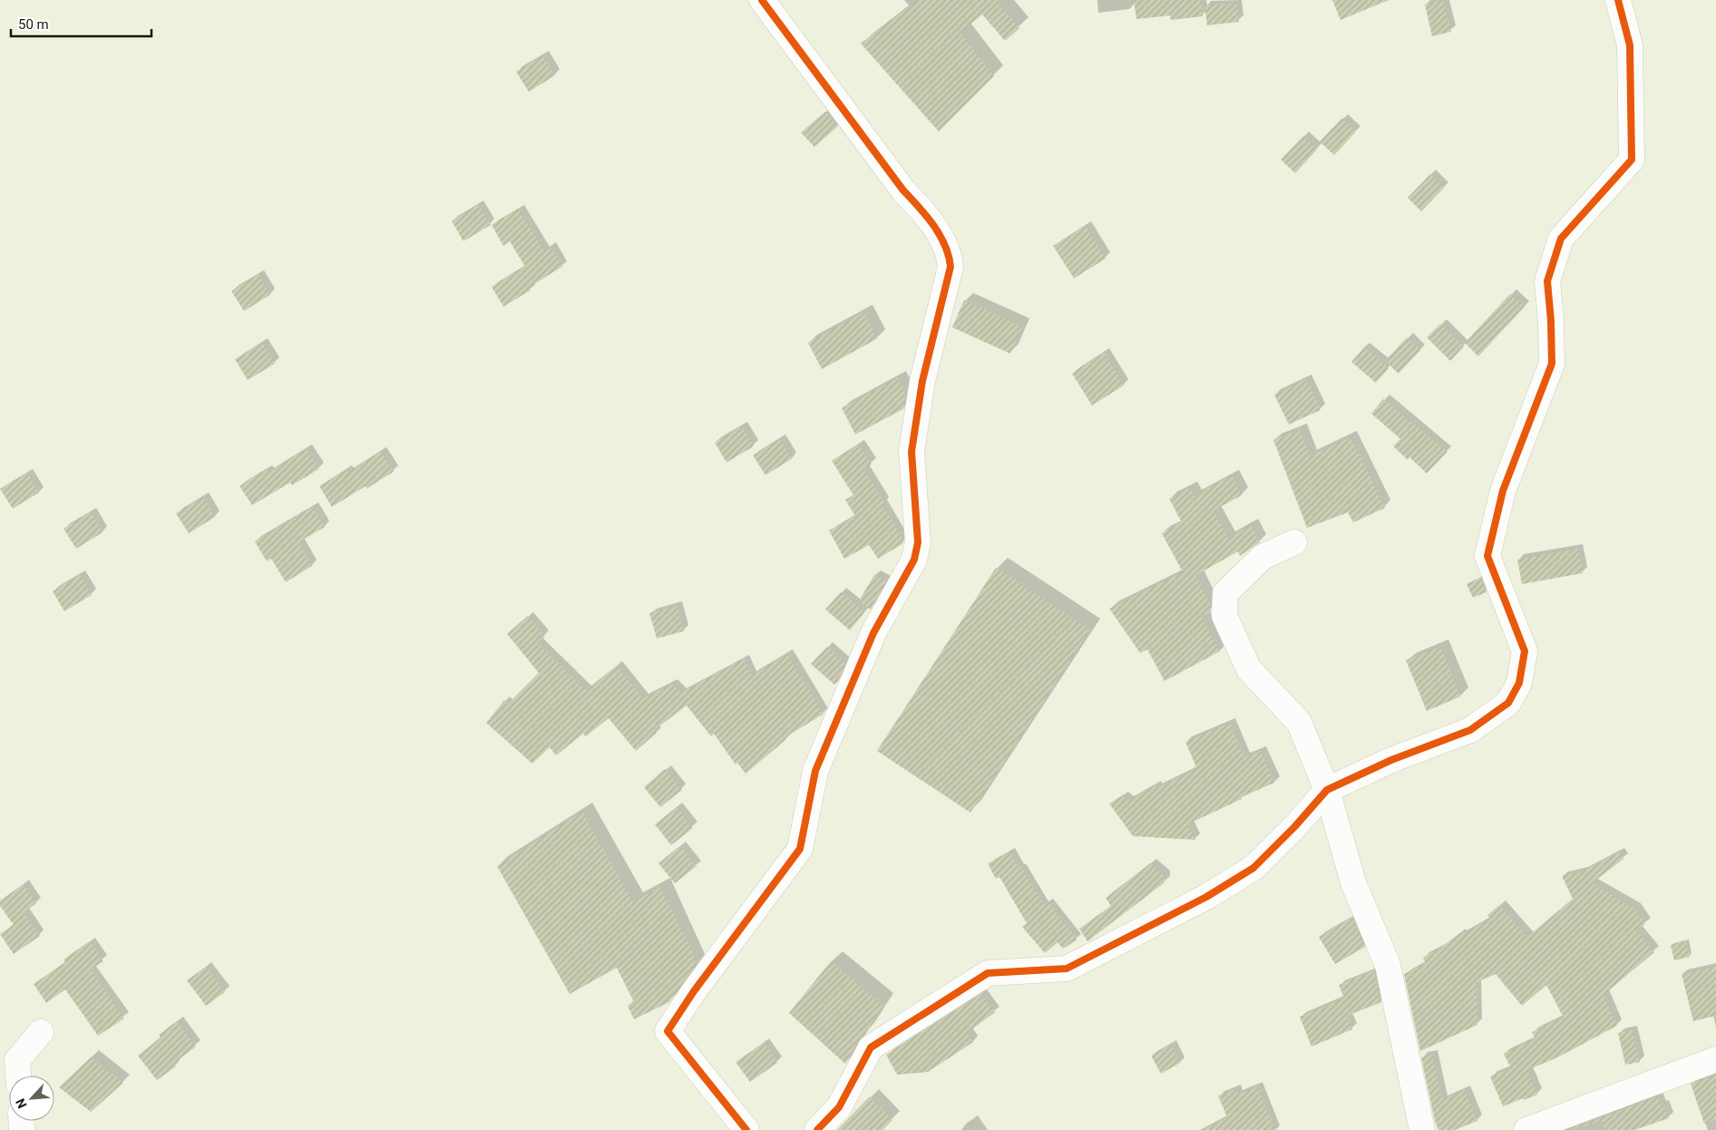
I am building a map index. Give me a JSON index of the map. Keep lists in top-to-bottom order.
{
  "scale_bar": "50 m",
  "north": "bottom left"
}
